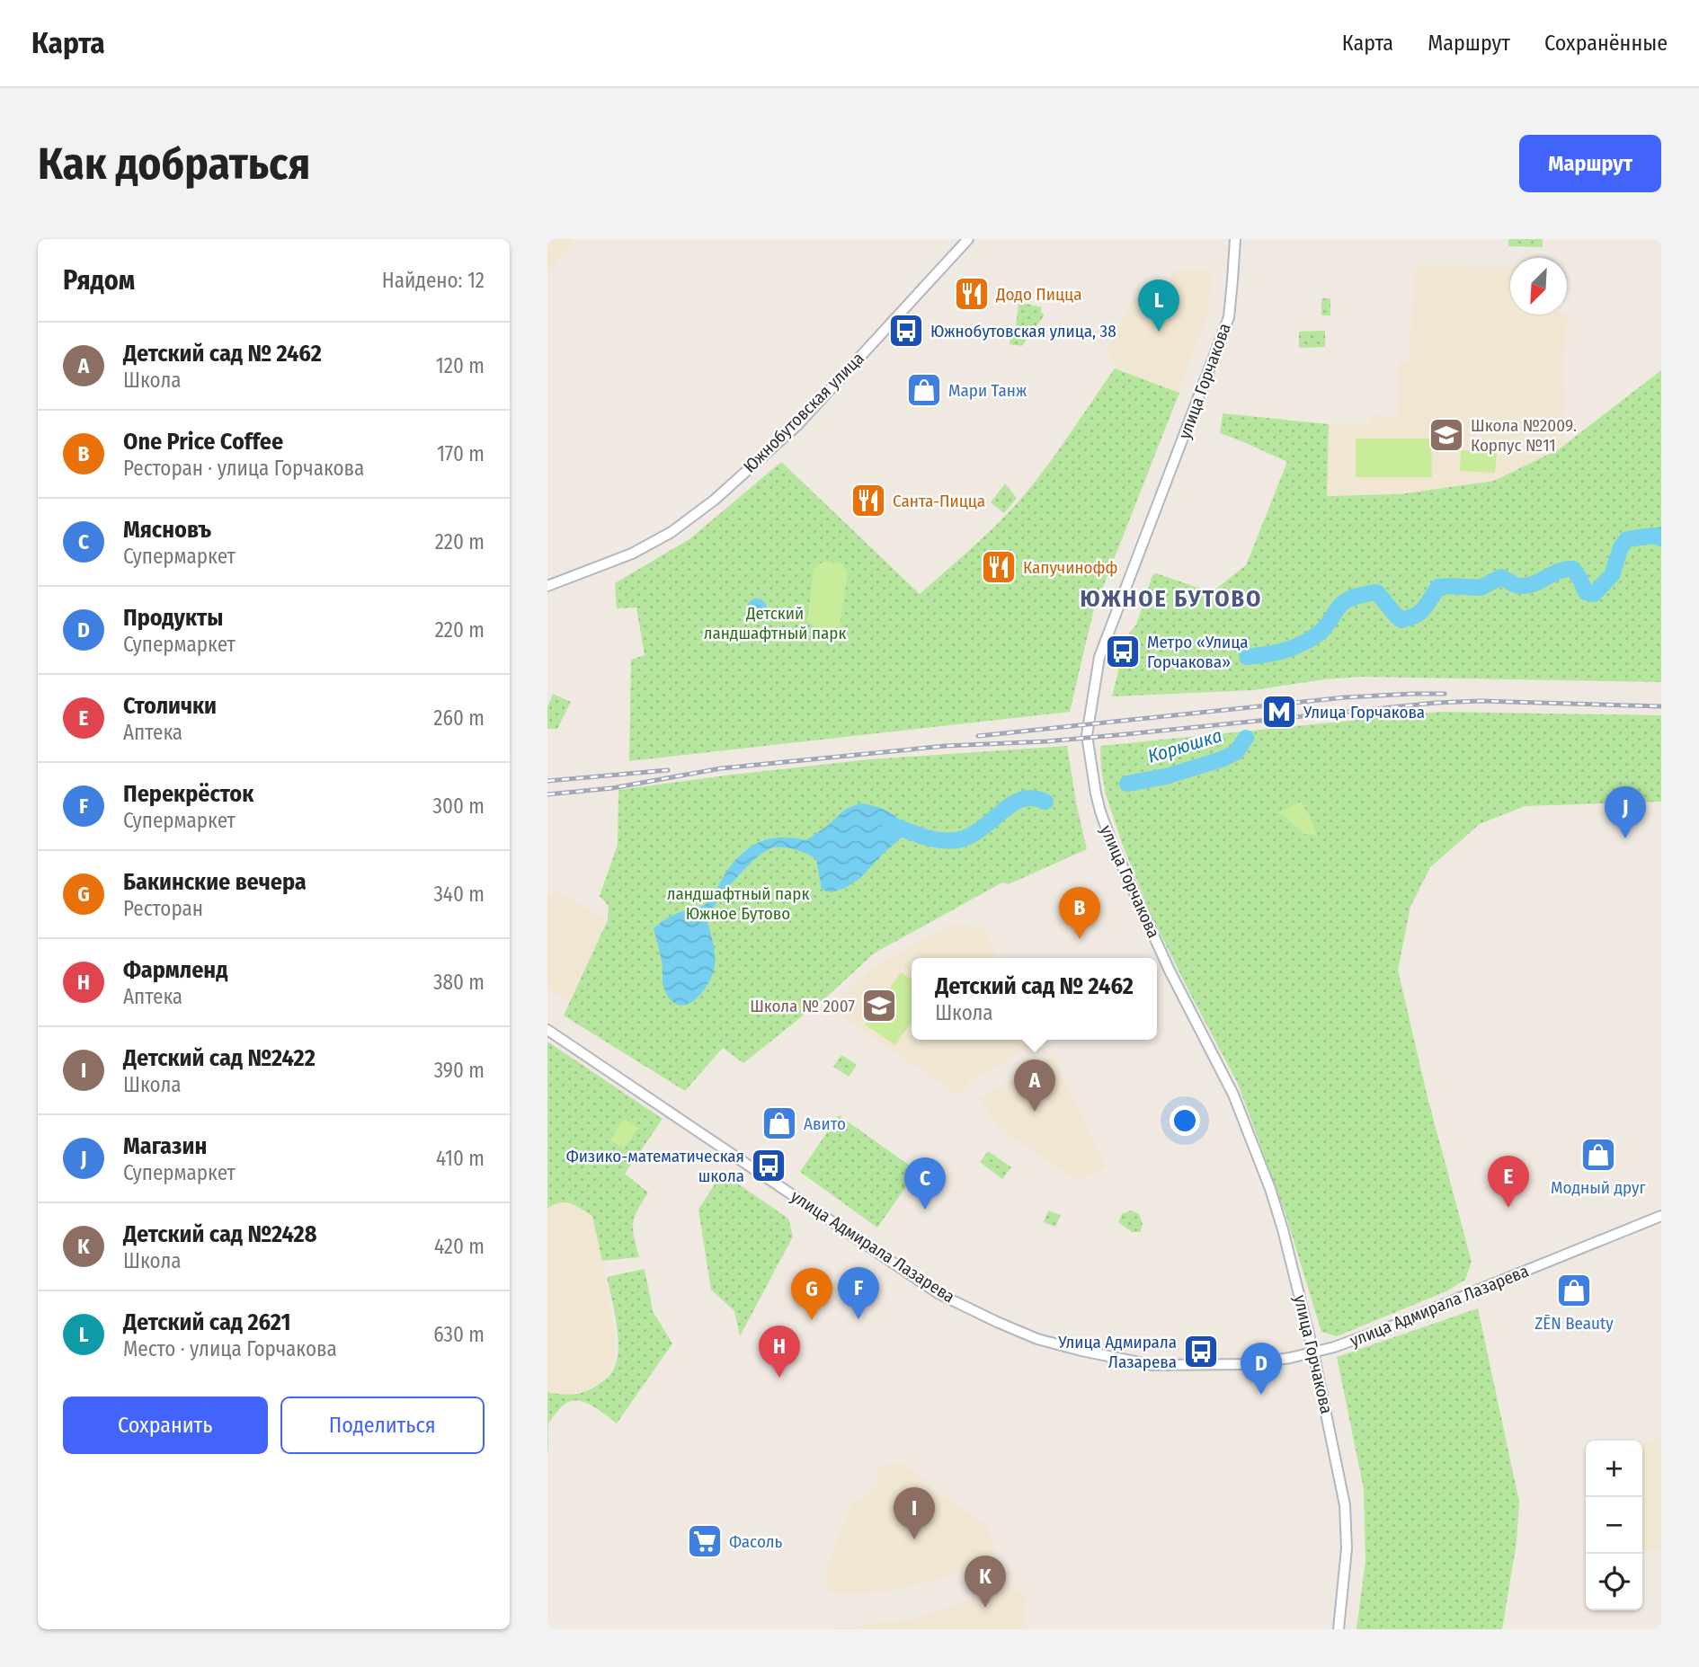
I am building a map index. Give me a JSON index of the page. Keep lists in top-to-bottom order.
{
  "streets": {
    "street": ["улица Горчакова", "Южнобутовская улица", "улица Адмирала Лазарева"]
  },
  "crossings": [
    ["улица Горчакова", "улица Адмирала Лазарева"]
  ],
  "districts": ["ЮЖНОЕ БУТОВО"],
  "water": ["Корюшка"],
  "parks": ["Детский ландшафтный парк", "ландшафтный парк Южное Бутово"],
  "places": {
    "restaurant": ["Додо Пицца", "Санта-Пицца", "Капучинофф"],
    "bus stop": [
      "Южнобутовская улица, 38",
      "Метро «Улица Горчакова»",
      "Физико-математическая школа",
      "Улица Адмирала Лазарева"
    ],
    "shop": [
      "Мари Танж",
      "Авито",
      "Модный друг",
      "ZĒN Beauty"
    ],
    "school or university": ["Школа №2009. Корпус №11", "Школа № 2007"],
    "metro station": ["Улица Горчакова"],
    "supermarket": ["Фасоль"]
  },
  "north": "bottom left",
  "page": {
    "header": "Карта",
    "nav": ["Карта", "Маршрут", "Сохранённые"],
    "buttons": [
      "Маршрут",
      ["Сохранить", "Поделиться"]
    ],
    "title": "Как добраться",
    "heading": ["Рядом", "Найдено: 12"],
    "pins": [
      "L",
      "J",
      "B",
      "A",
      "E",
      "C",
      "F",
      "G",
      "H",
      "D",
      "I",
      "K"
    ],
    "list": [
      {
        "mark": "A",
        "name": "Детский сад № 2462",
        "note": "Школа",
        "value": "120 m"
      },
      {
        "mark": "B",
        "name": "One Price Coffee",
        "note": "Ресторан · улица Горчакова",
        "value": "170 m"
      },
      {
        "mark": "C",
        "name": "Мясновъ",
        "note": "Супермаркет",
        "value": "220 m"
      },
      {
        "mark": "D",
        "name": "Продукты",
        "note": "Супермаркет",
        "value": "220 m"
      },
      {
        "mark": "E",
        "name": "Столички",
        "note": "Аптека",
        "value": "260 m"
      },
      {
        "mark": "F",
        "name": "Перекрёсток",
        "note": "Супермаркет",
        "value": "300 m"
      },
      {
        "mark": "G",
        "name": "Бакинские вечера",
        "note": "Ресторан",
        "value": "340 m"
      },
      {
        "mark": "H",
        "name": "Фармленд",
        "note": "Аптека",
        "value": "380 m"
      },
      {
        "mark": "I",
        "name": "Детский сад №2422",
        "note": "Школа",
        "value": "390 m"
      },
      {
        "mark": "J",
        "name": "Магазин",
        "note": "Супермаркет",
        "value": "410 m"
      },
      {
        "mark": "K",
        "name": "Детский сад №2428",
        "note": "Школа",
        "value": "420 m"
      },
      {
        "mark": "L",
        "name": "Детский сад 2621",
        "note": "Место · улица Горчакова",
        "value": "630 m"
      }
    ],
    "popup": ["Детский сад № 2462", "Школа"],
    "map_buttons": ["+", "−"]
  }
}
